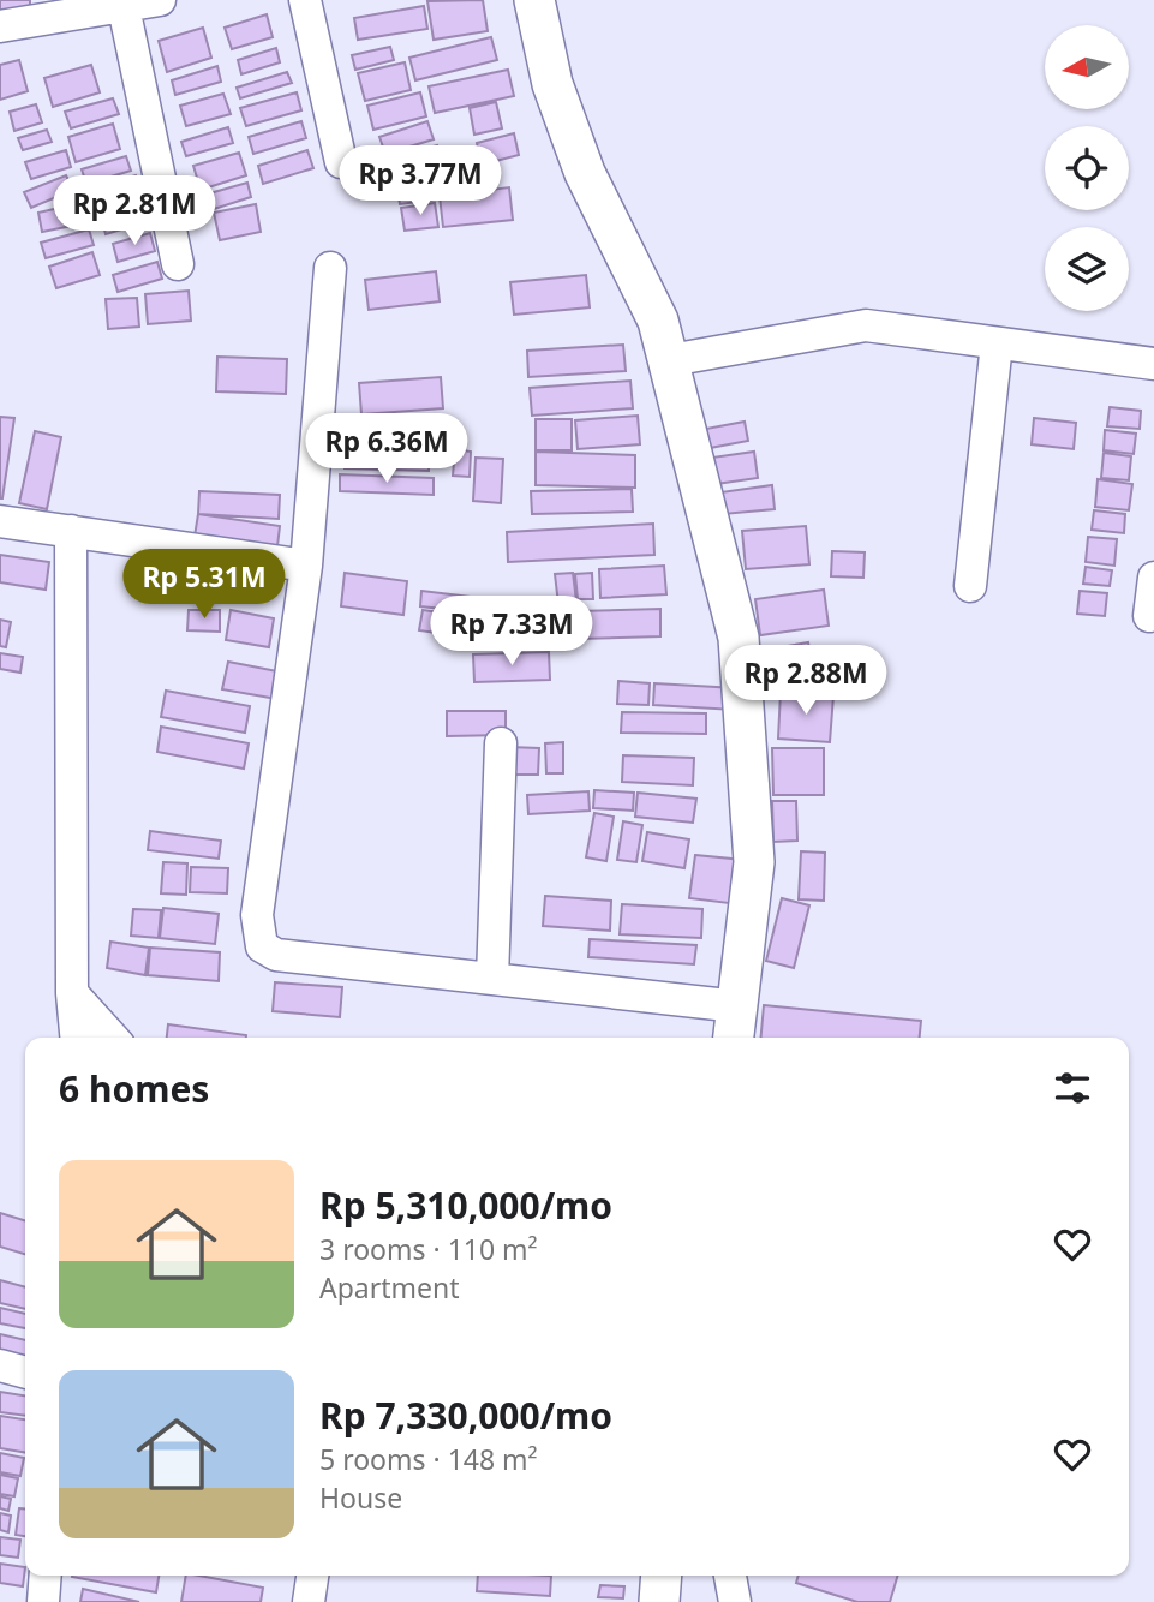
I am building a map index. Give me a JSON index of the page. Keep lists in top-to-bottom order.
{
  "north": "left",
  "page": {
    "price": [
      "Rp 3.77M",
      "Rp 2.81M",
      "Rp 6.36M",
      "Rp 5.31M",
      "Rp 7.33M",
      "Rp 2.88M"
    ],
    "heading": "6 homes",
    "list": [
      {
        "name": "Rp 5,310,000/mo",
        "note": "3 rooms · 110 m² · Apartment"
      },
      {
        "name": "Rp 7,330,000/mo",
        "note": "5 rooms · 148 m² · House"
      }
    ]
  }
}
